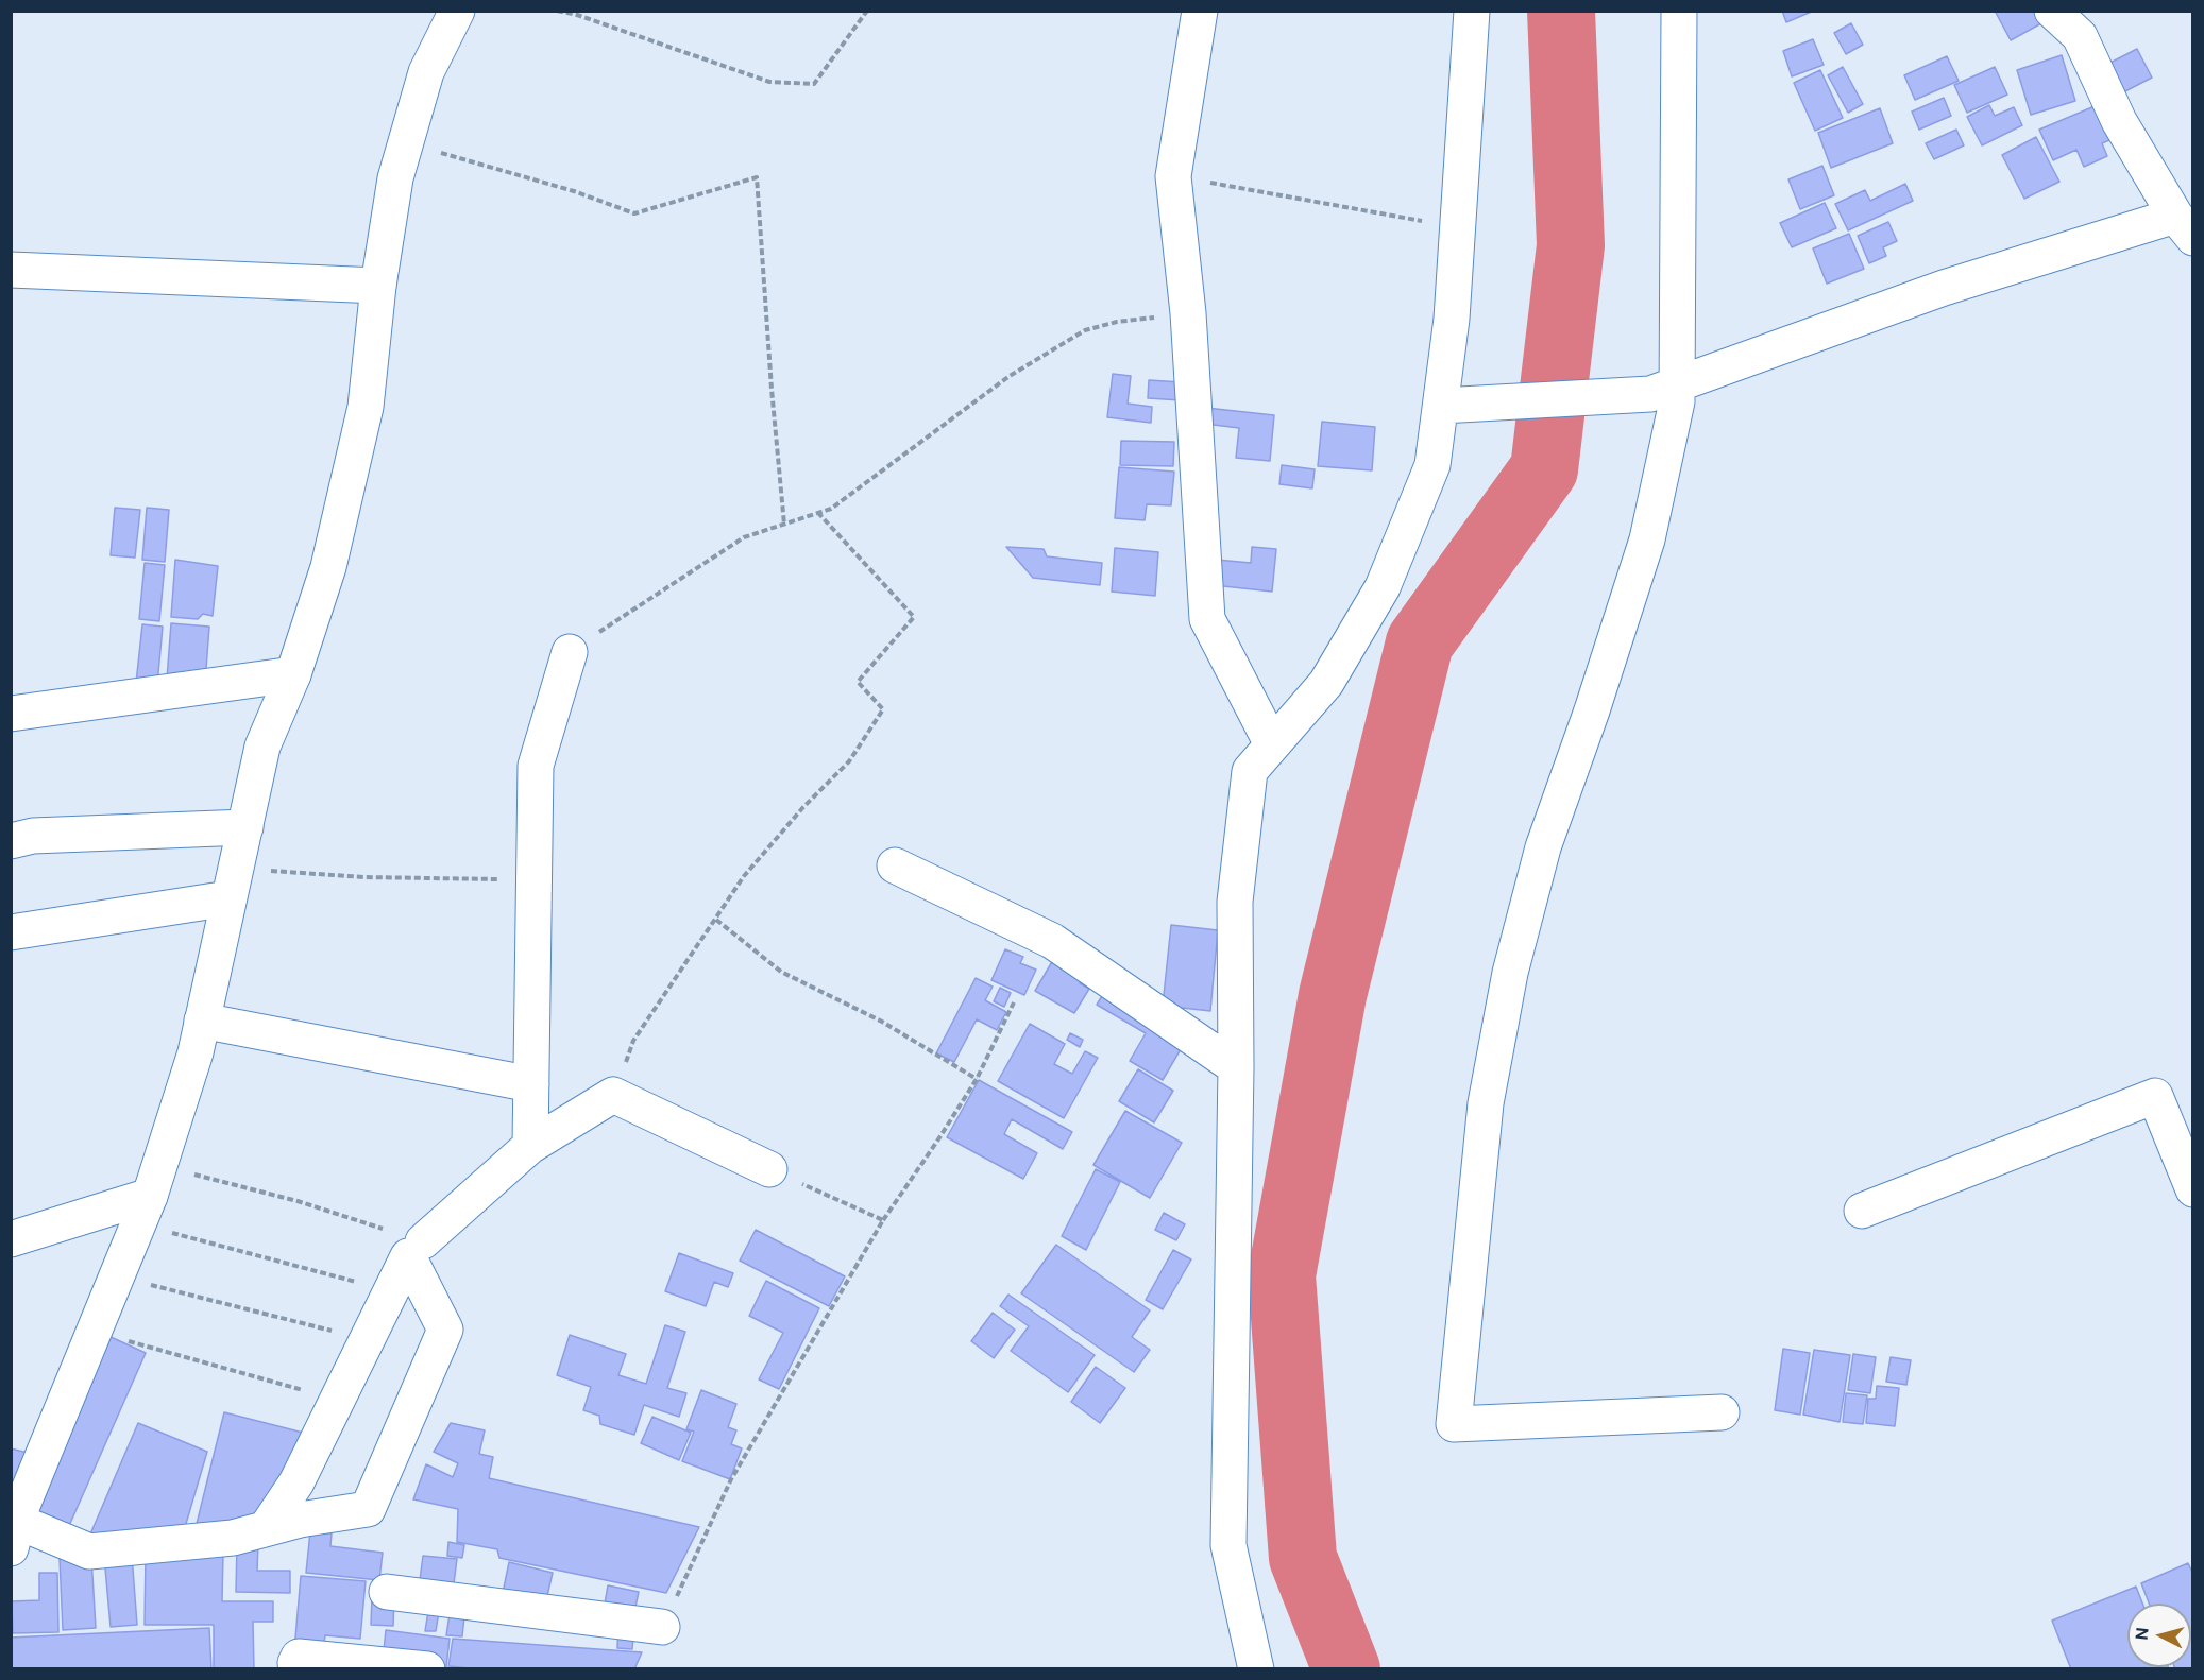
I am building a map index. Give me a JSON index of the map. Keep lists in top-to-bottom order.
{
  "north": "left"
}
